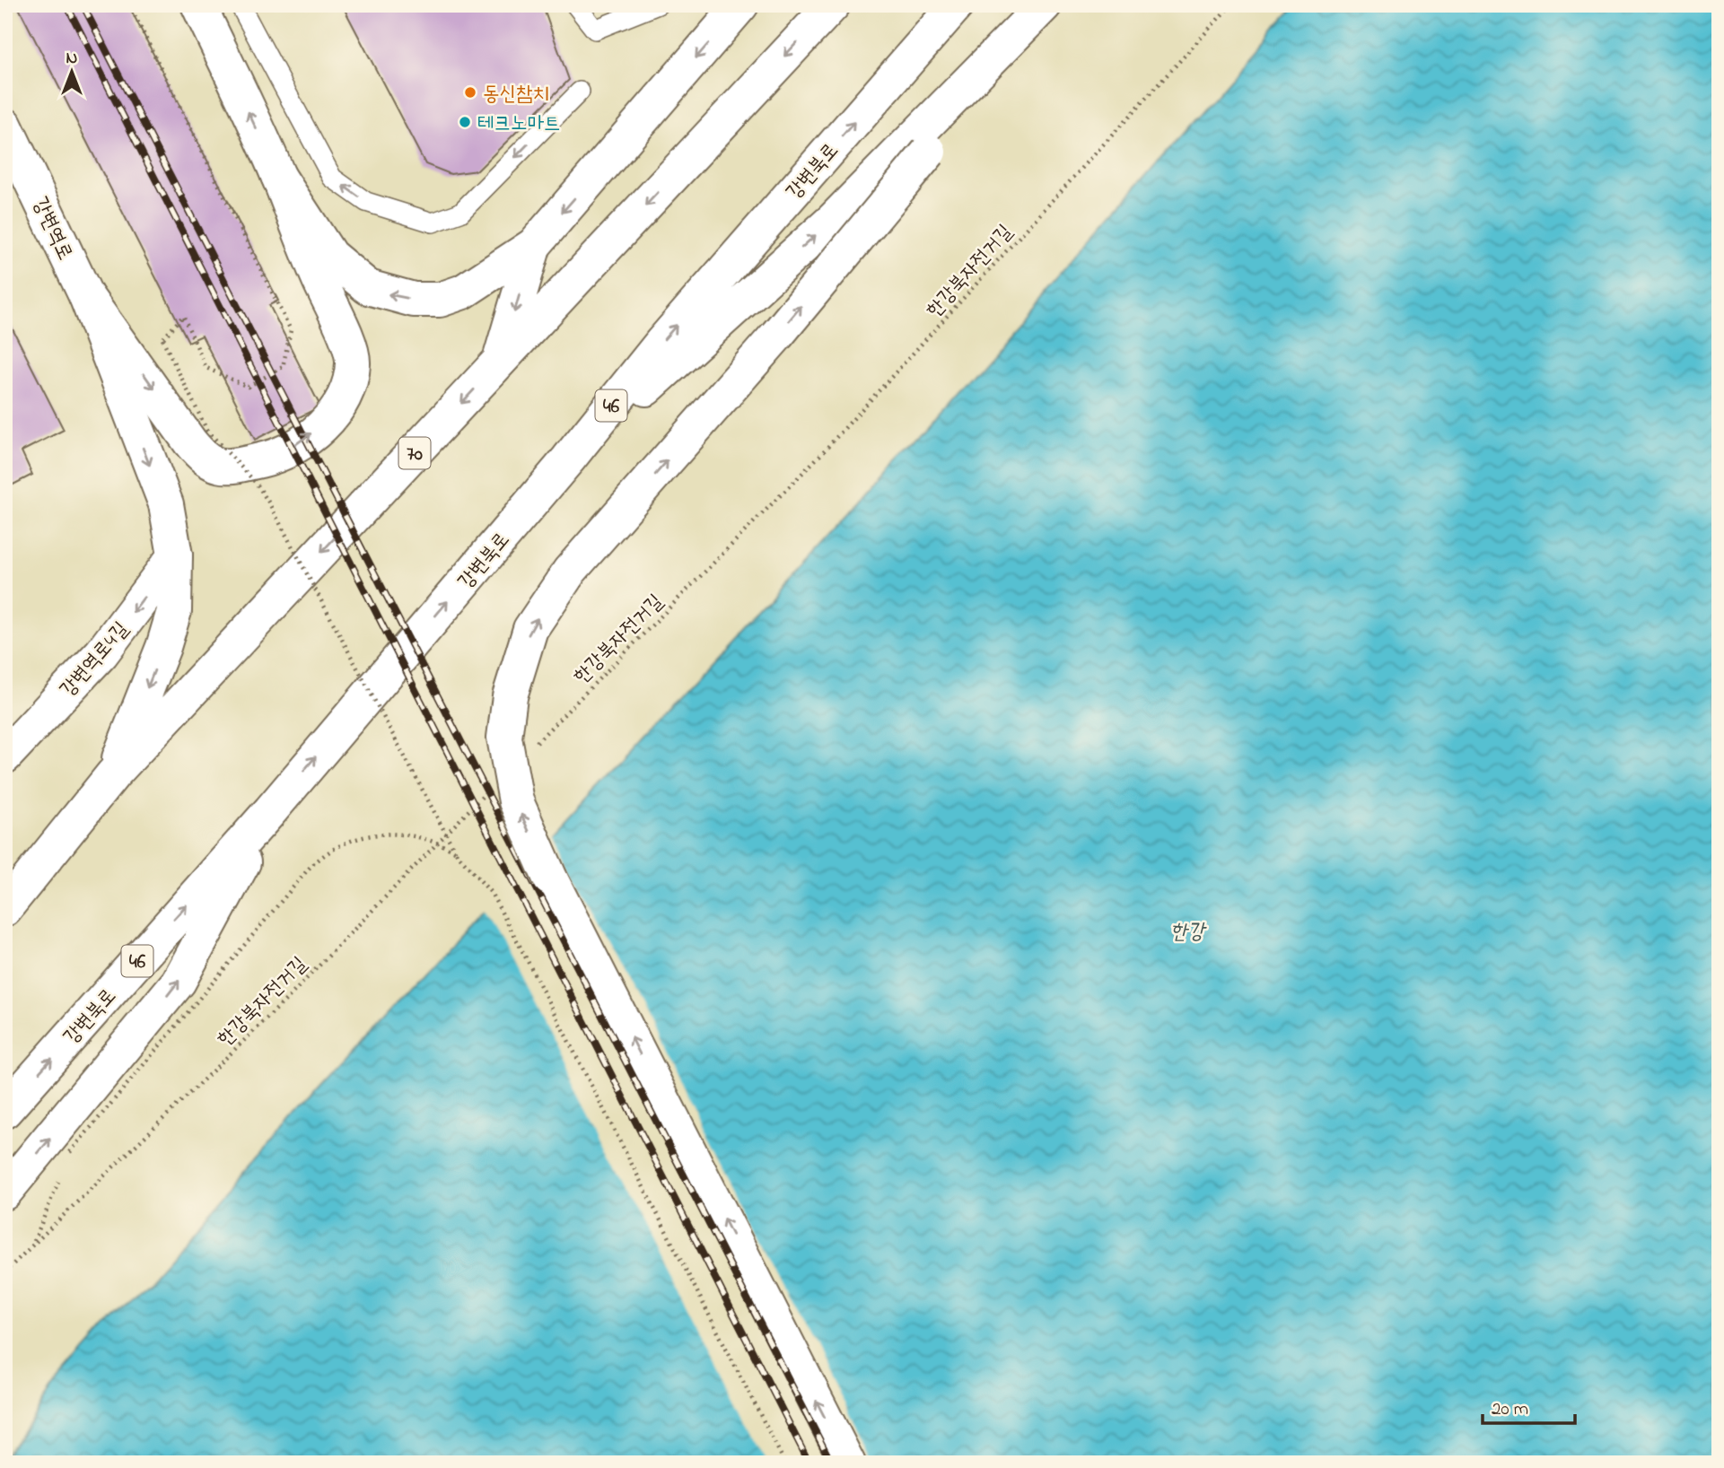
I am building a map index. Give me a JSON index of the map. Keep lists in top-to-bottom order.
{
  "streets": {
    "main road": [
      "강변북로",
      "강변역로",
      "46",
      "70",
      "강변역로4길"
    ],
    "path": ["한강북자전거길"]
  },
  "water": ["한강"],
  "places": ["동신참치", "테크노마트"],
  "scale_bar": "20 m",
  "north": "top"
}
